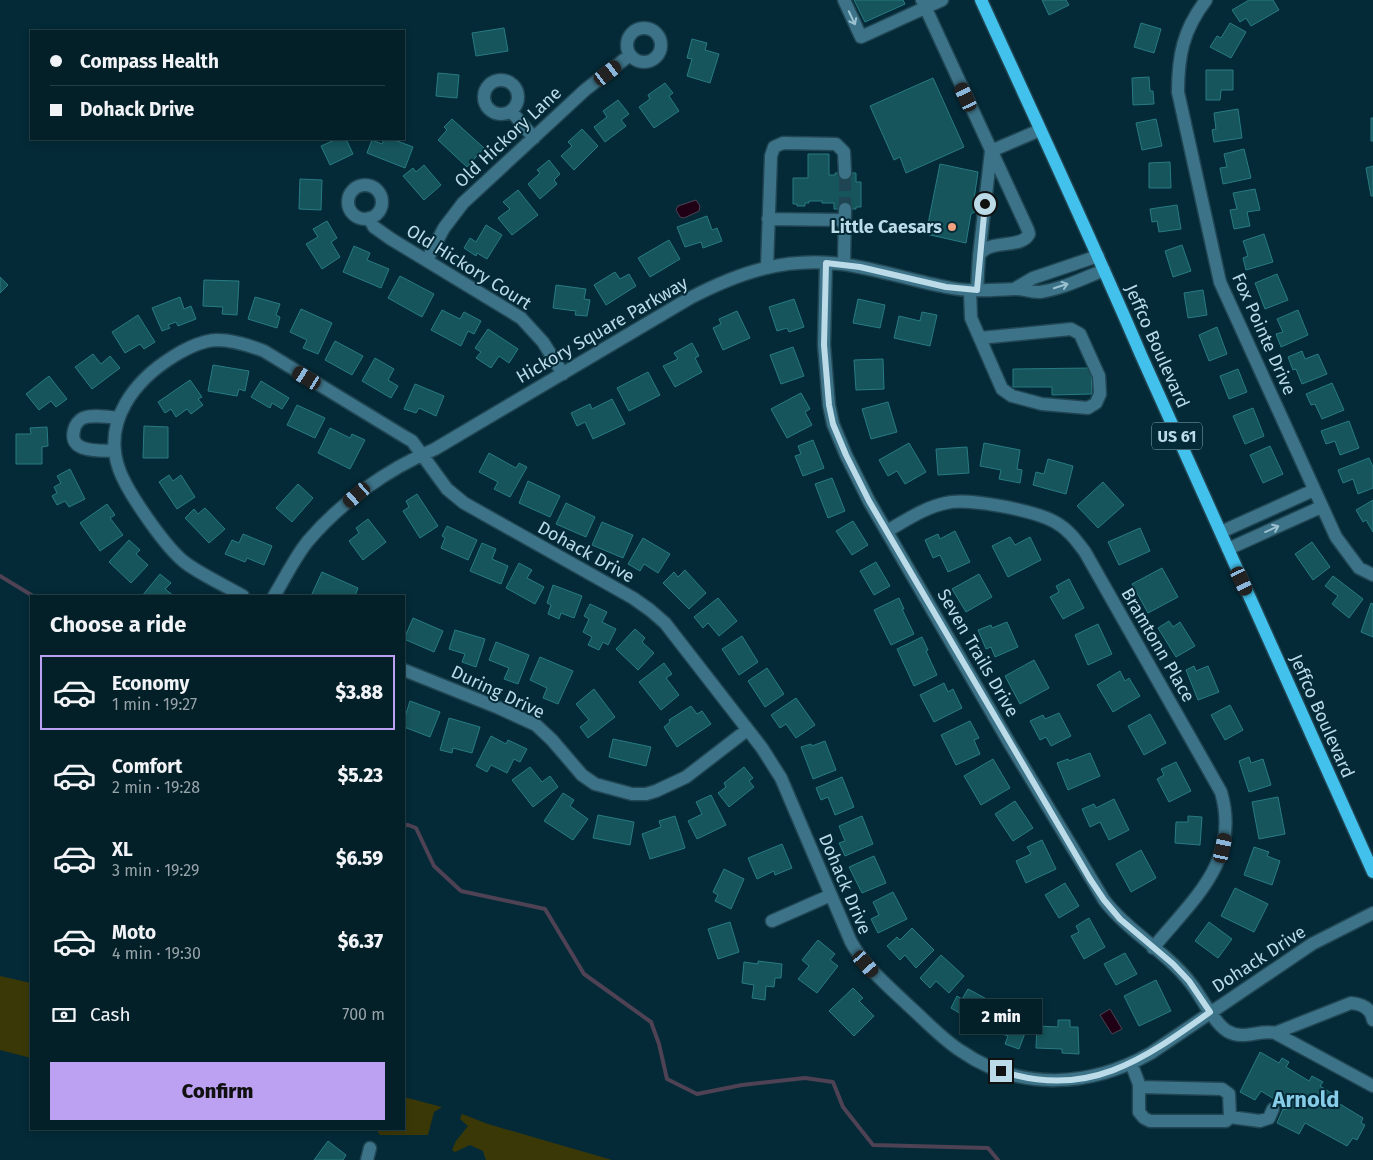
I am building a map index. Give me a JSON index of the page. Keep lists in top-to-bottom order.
{
  "streets": {
    "main road": ["Jeffco Boulevard", "US 61"],
    "street": [
      "Old Hickory Lane",
      "Old Hickory Court",
      "Hickory Square Parkway",
      "Fox Pointe Drive",
      "Dohack Drive",
      "Bramtonn Place",
      "Seven Trails Drive",
      "During Drive"
    ]
  },
  "crossings": [
    ["Old Hickory Lane", "Old Hickory Court"],
    ["Old Hickory Court", "Hickory Square Parkway"],
    ["Hickory Square Parkway", "Jeffco Boulevard"],
    ["Hickory Square Parkway", "Dohack Drive"],
    ["Hickory Square Parkway", "Seven Trails Drive"],
    ["Dohack Drive", "Seven Trails Drive"],
    ["Dohack Drive", "During Drive"],
    ["Bramtonn Place", "Seven Trails Drive"]
  ],
  "districts": ["Arnold"],
  "places": ["Little Caesars"],
  "page": {
    "banner": ["Compass Health", "Dohack Drive"],
    "heading": "Choose a ride",
    "list": [
      {
        "name": "Economy",
        "note": "1 min · 19:27",
        "value": "$3.88"
      },
      {
        "name": "Comfort",
        "note": "2 min · 19:28",
        "value": "$5.23"
      },
      {
        "name": "XL",
        "note": "3 min · 19:29",
        "value": "$6.59"
      },
      {
        "name": "Moto",
        "note": "4 min · 19:30",
        "value": "$6.37"
      }
    ],
    "pay": ["Cash", "700 m"],
    "bubble": "2 min",
    "buttons": "Confirm"
  }
}
